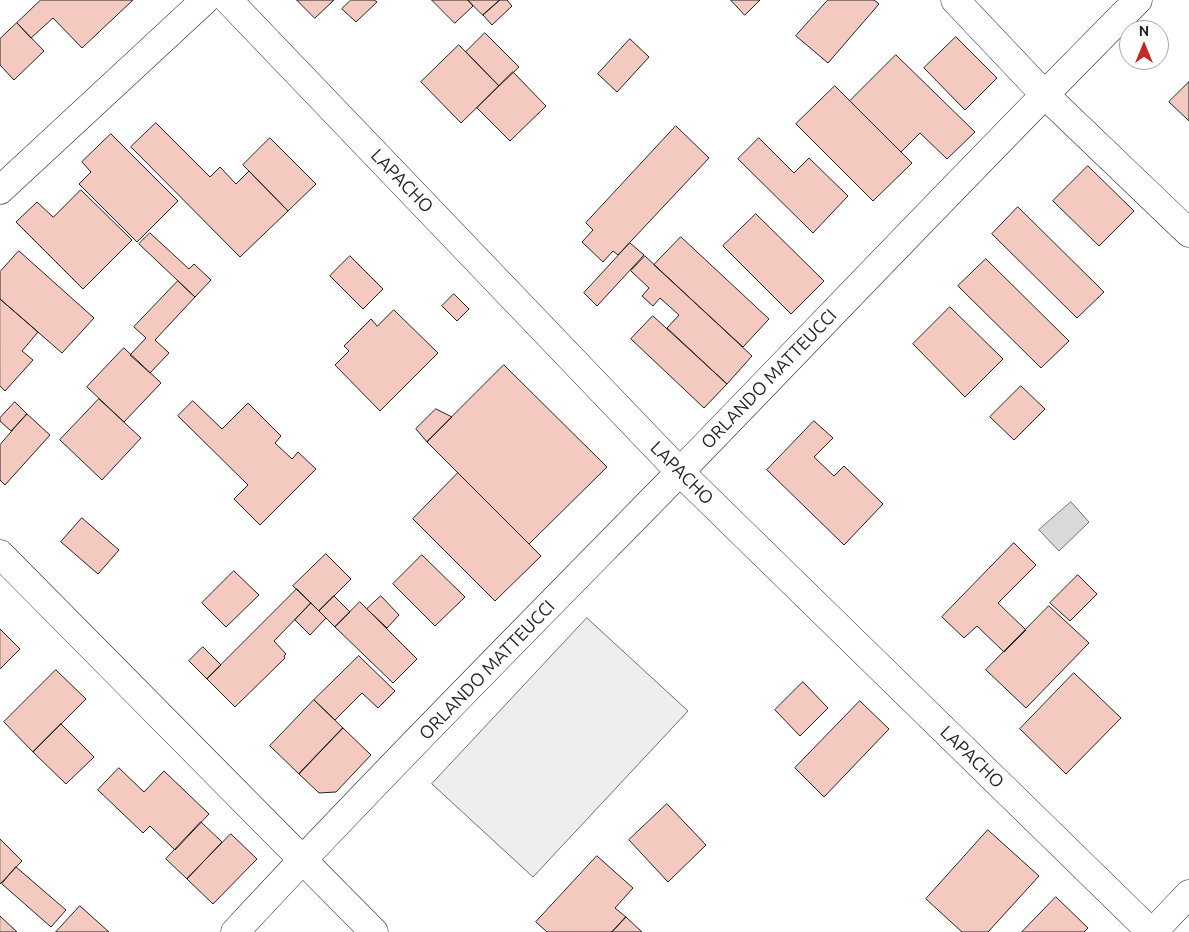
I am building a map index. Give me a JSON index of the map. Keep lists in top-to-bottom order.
{
  "streets": {
    "street": ["LAPACHO", "ORLANDO MATTEUCCI"]
  },
  "crossings": [
    ["LAPACHO", "ORLANDO MATTEUCCI"]
  ],
  "north": "top"
}
